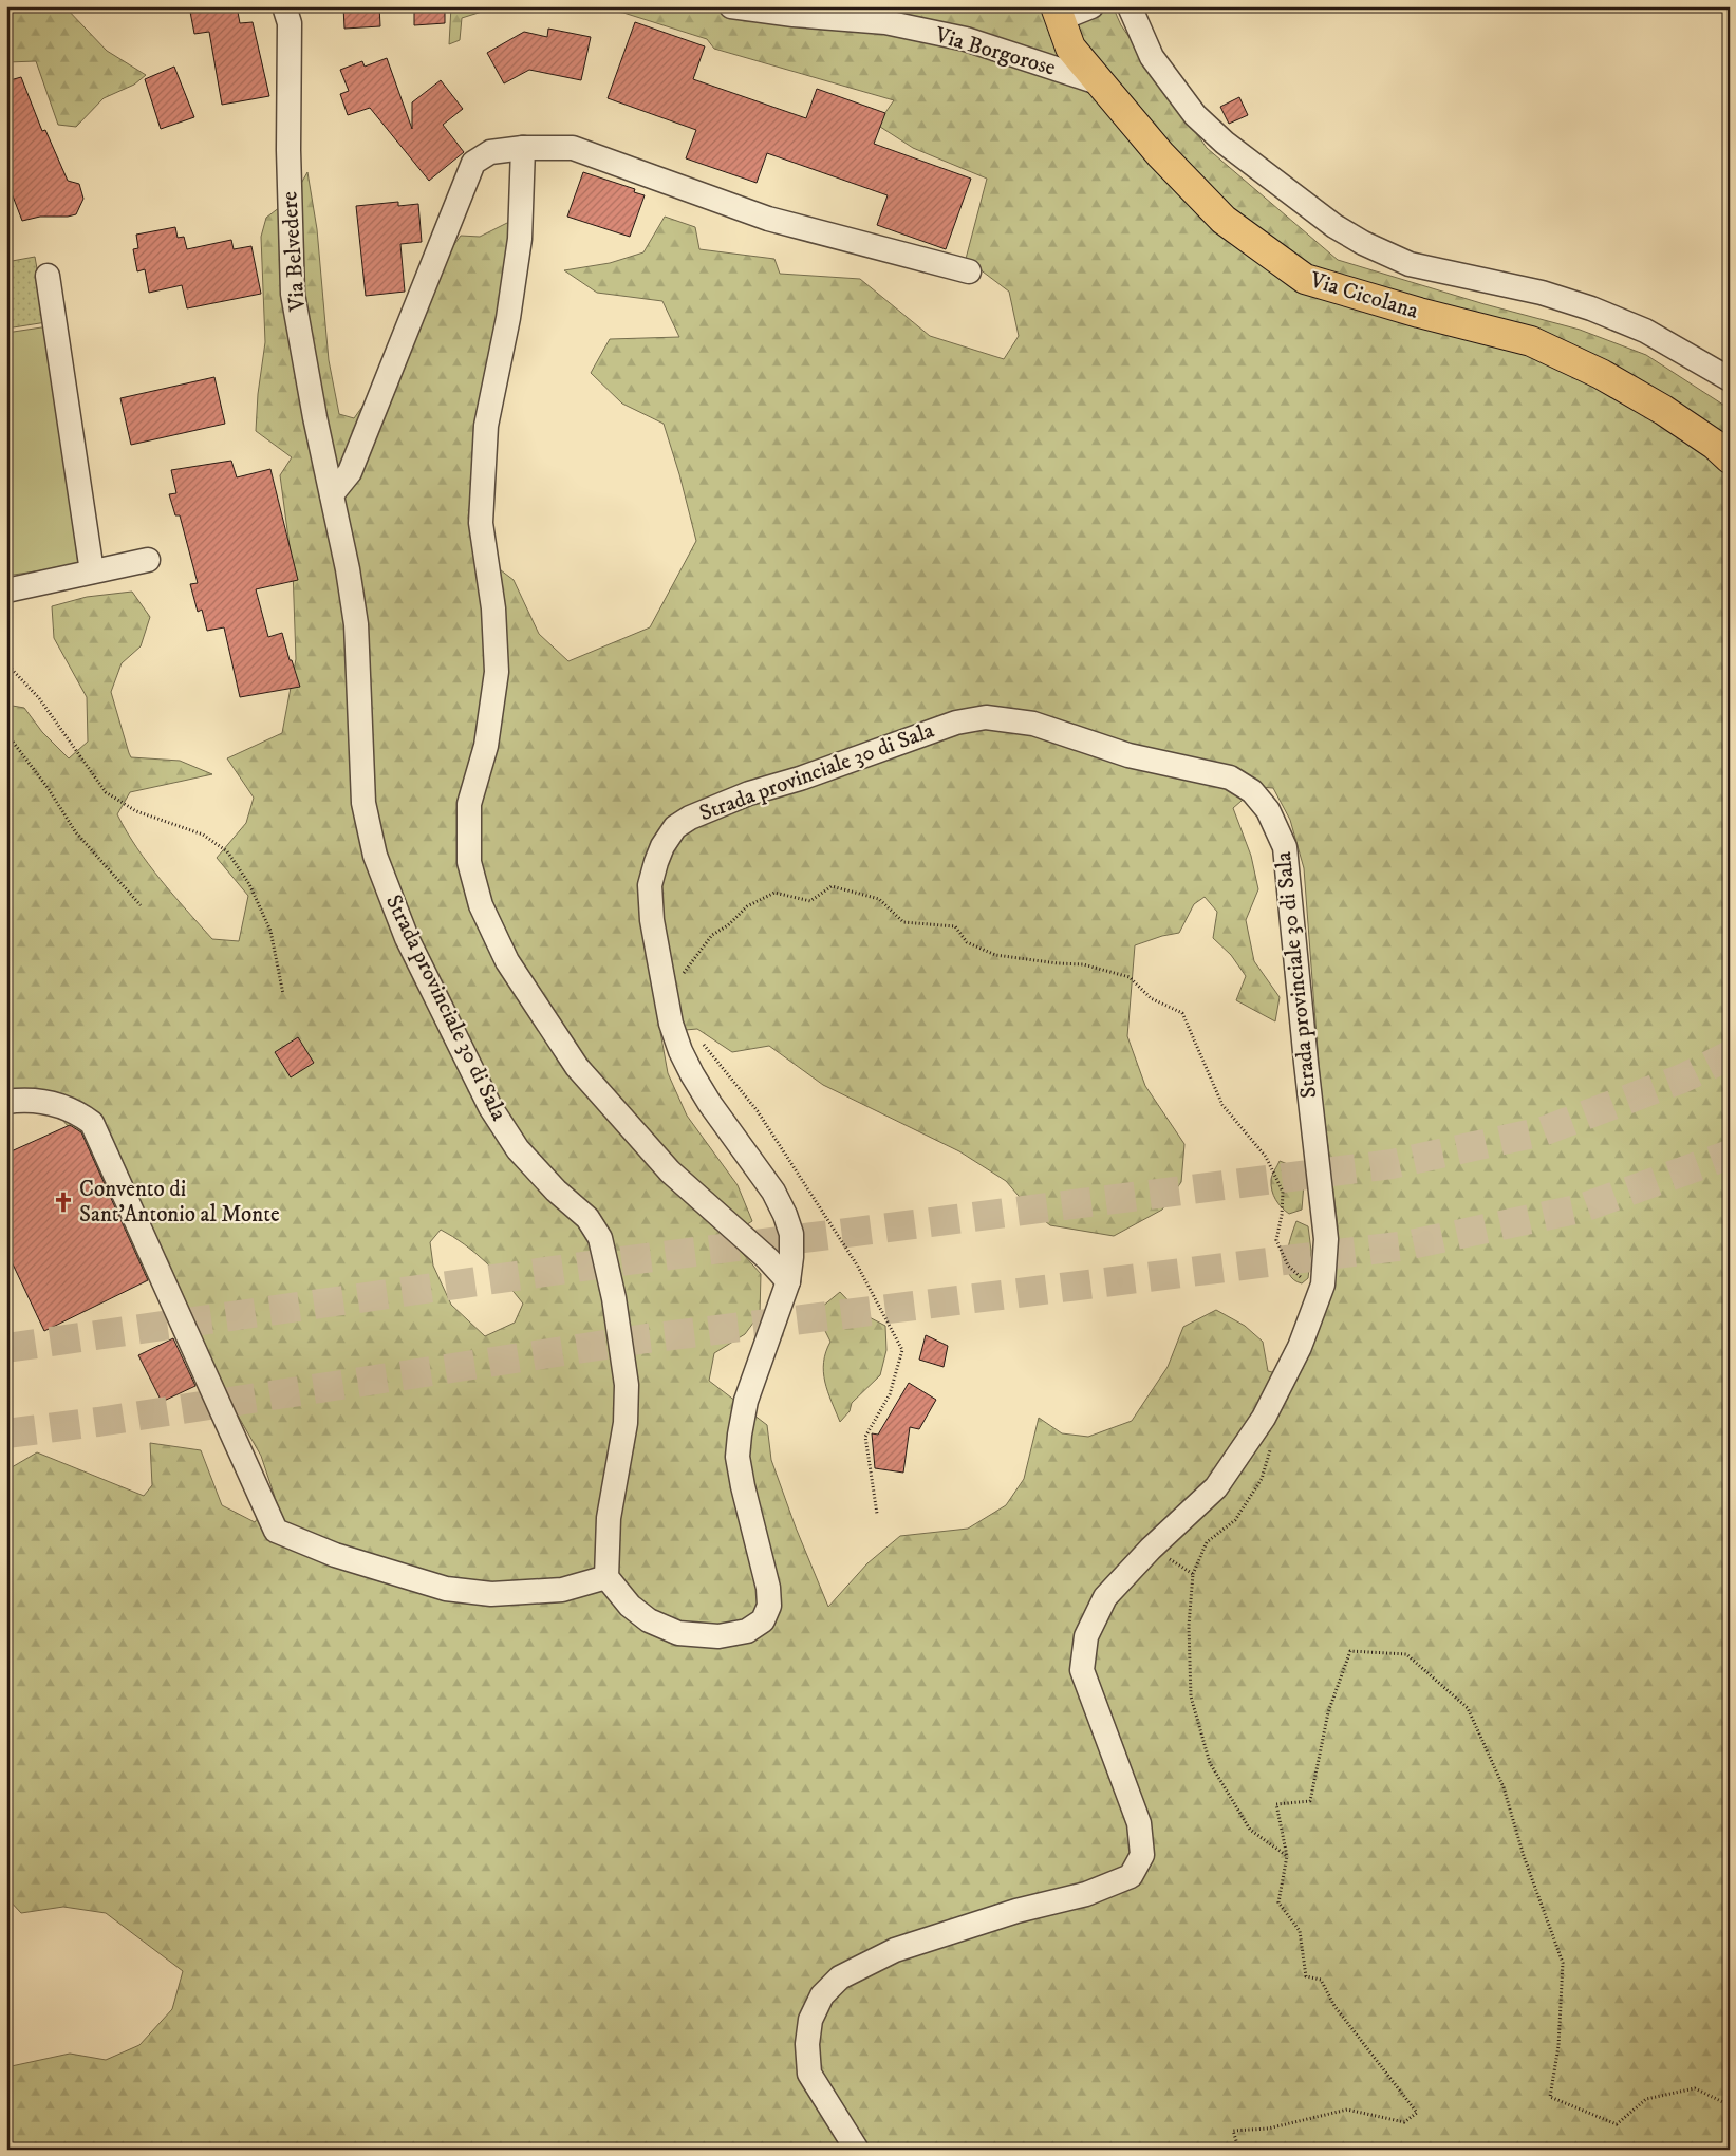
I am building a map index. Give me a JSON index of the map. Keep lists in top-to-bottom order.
{
  "streets": {
    "main road": ["Via Cicolana"],
    "street": ["Via Borgorose", "Via Belvedere", "Strada provinciale 30 di Sala"]
  },
  "crossings": [
    ["Via Borgorose", "Via Cicolana"],
    ["Via Belvedere", "Strada provinciale 30 di Sala"]
  ],
  "places": {
    "church": ["Convento di Sant'Antonio al Monte"]
  }
}
